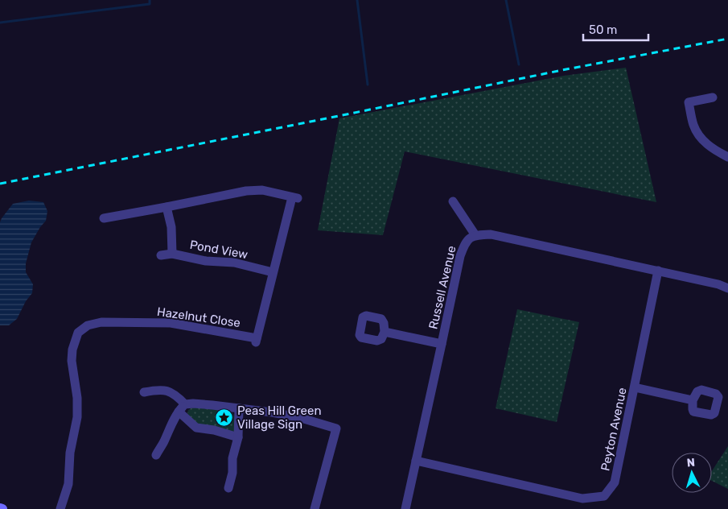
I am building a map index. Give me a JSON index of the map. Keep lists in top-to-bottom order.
{
  "streets": {
    "street": [
      "Pond View",
      "Russell Avenue",
      "Hazelnut Close",
      "Peyton Avenue"
    ]
  },
  "crossings": [
    ["Pond View", "Hazelnut Close"],
    ["Russell Avenue", "Peyton Avenue"]
  ],
  "places": {
    "place": ["Peas Hill Green Village Sign"]
  },
  "scale_bar": "50 m",
  "north": "top"
}
